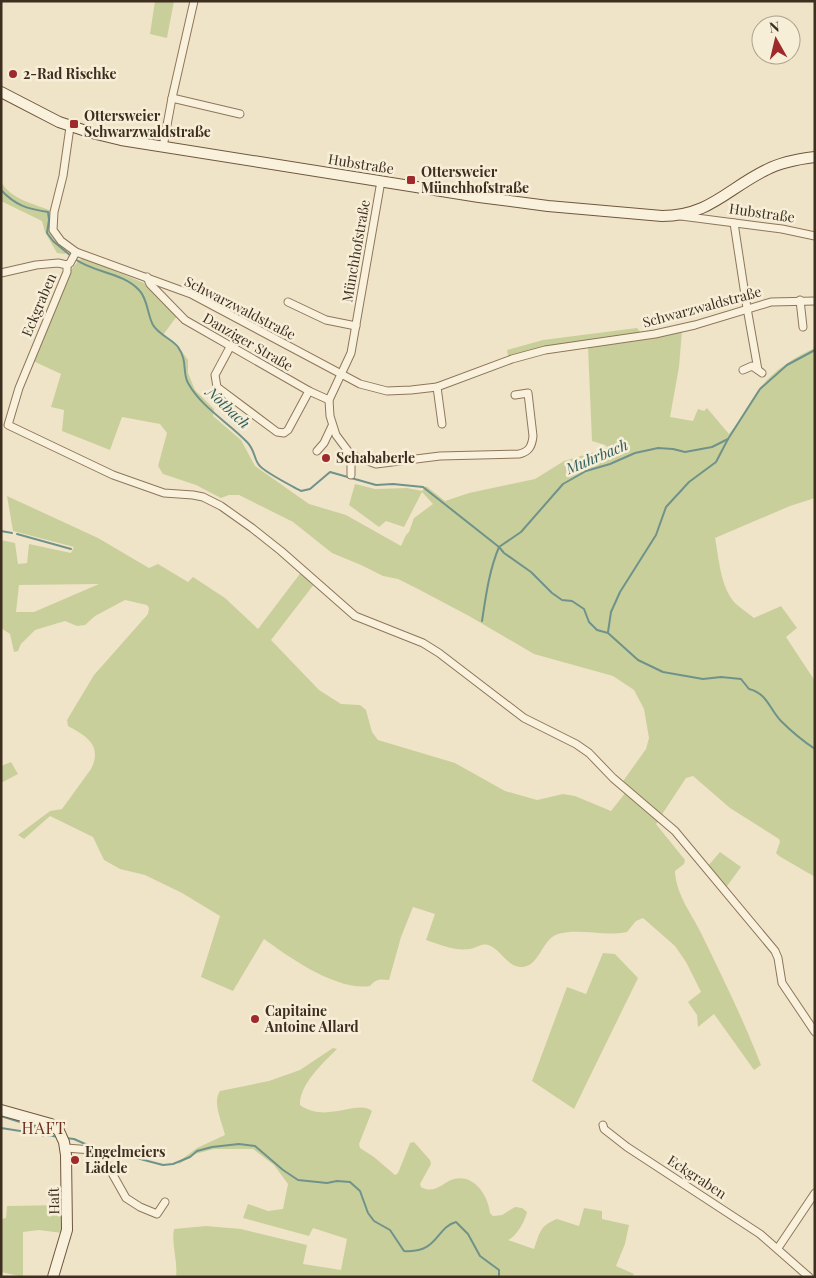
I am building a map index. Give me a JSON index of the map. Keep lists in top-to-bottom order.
{
  "streets": {
    "main road": ["Hubstraße", "Haft"],
    "street": [
      "Münchhofstraße",
      "Eckgraben",
      "Schwarzwaldstraße",
      "Danziger Straße"
    ]
  },
  "crossings": [
    ["Hubstraße", "Münchhofstraße"],
    ["Hubstraße", "Schwarzwaldstraße"],
    ["Münchhofstraße", "Schwarzwaldstraße"],
    ["Münchhofstraße", "Danziger Straße"],
    ["Eckgraben", "Schwarzwaldstraße"],
    ["Schwarzwaldstraße", "Danziger Straße"]
  ],
  "districts": ["HAFT"],
  "water": ["Notbach", "Muhrbach"],
  "places": {
    "other": [
      "2-Rad Rischke",
      "Schababerle",
      "Capitaine Antoine Allard",
      "Engelmeiers Lädele"
    ],
    "transit": ["Ottersweier Schwarzwaldstraße", "Ottersweier Münchhofstraße"]
  },
  "north": "top"
}
